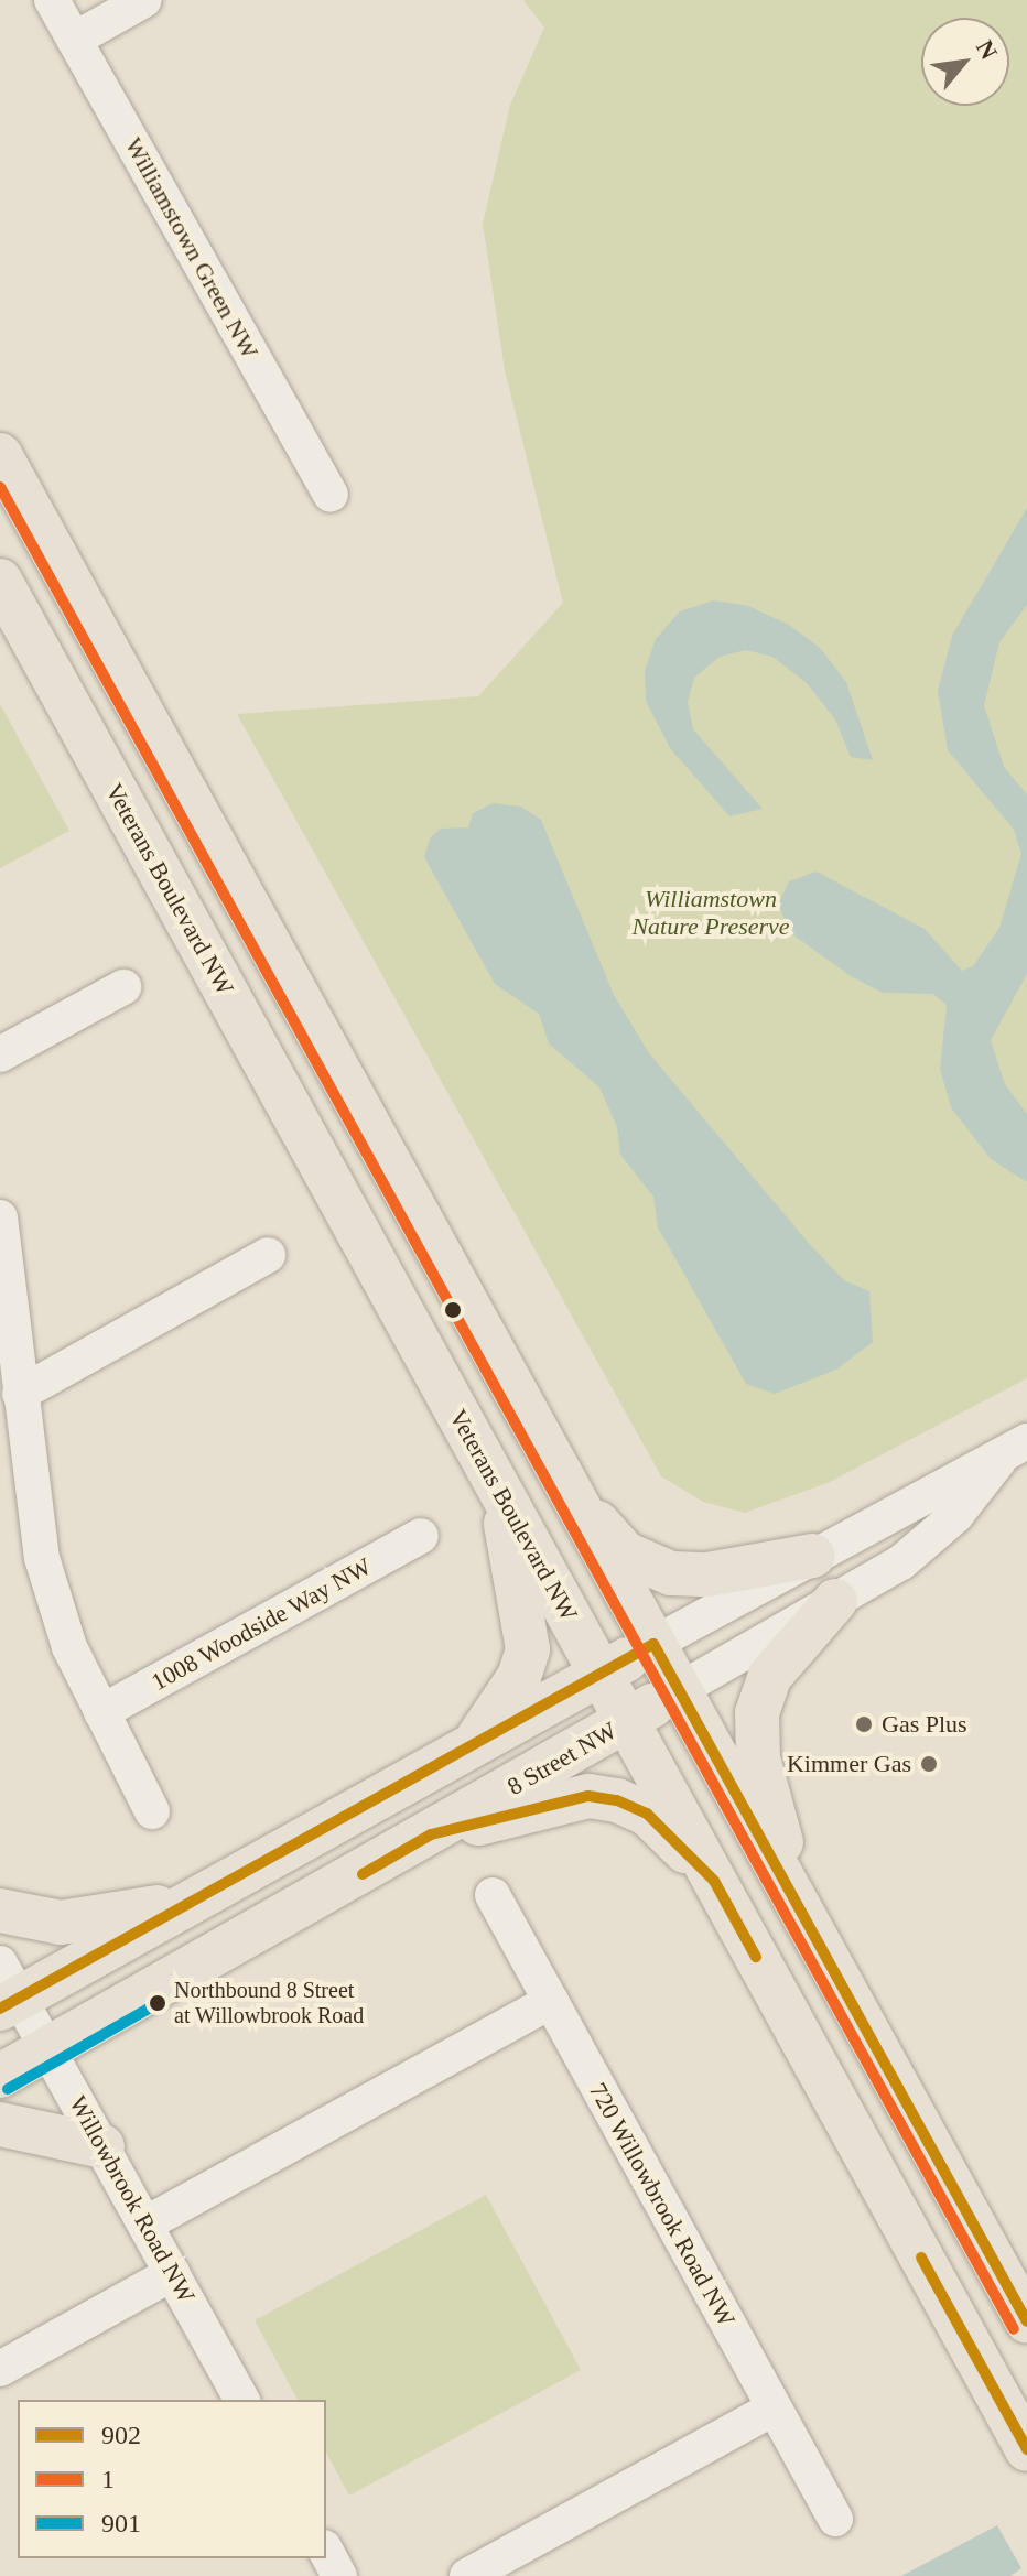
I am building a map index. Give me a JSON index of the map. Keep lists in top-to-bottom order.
{
  "streets": {
    "main road": ["Veterans Boulevard NW", "8 Street NW"],
    "street": [
      "Williamstown Green NW",
      "1008 Woodside Way NW",
      "Willowbrook Road NW",
      "720 Willowbrook Road NW"
    ]
  },
  "crossings": [
    ["Veterans Boulevard NW", "8 Street NW"],
    ["8 Street NW", "Willowbrook Road NW"]
  ],
  "parks": ["Williamstown Nature Preserve"],
  "places": ["Gas Plus", "Kimmer Gas", "Northbound 8 Street at Willowbrook Road"],
  "lines": ["transit line 1", "transit line 902", "transit line 901"],
  "legend": ["902", "1", "901"],
  "north": "top right"
}
